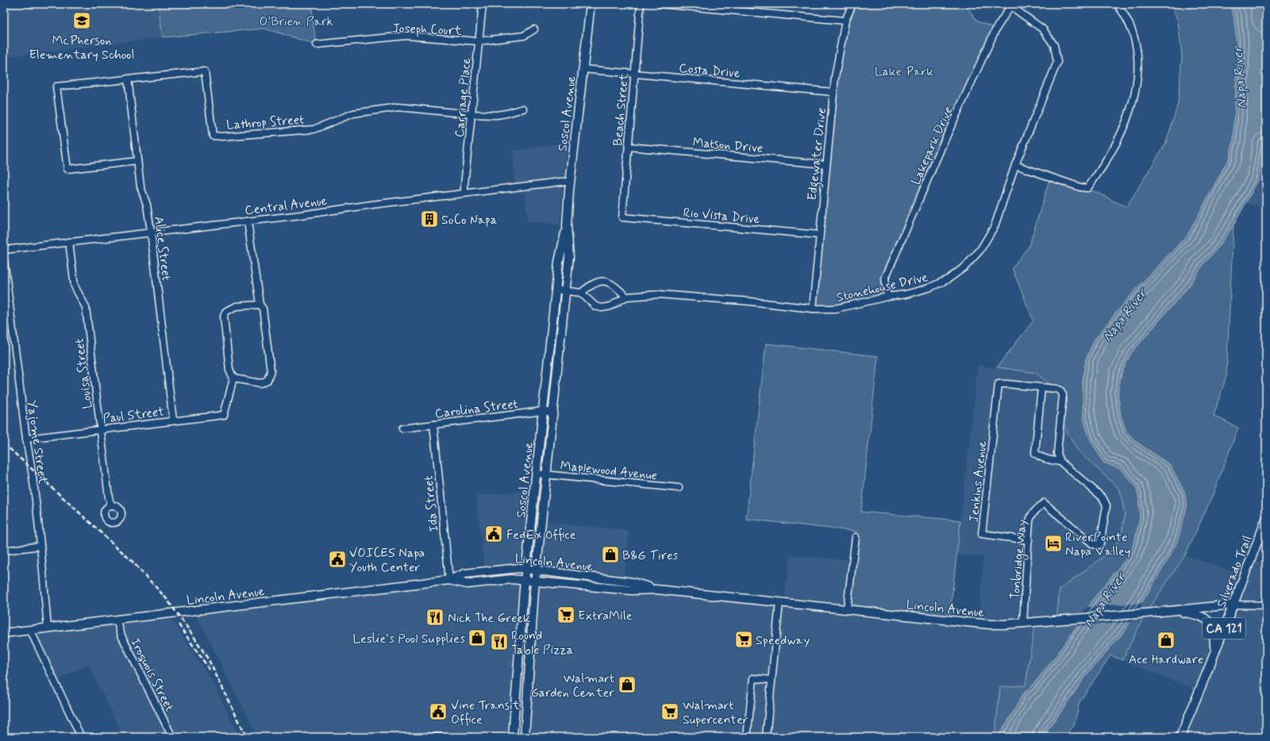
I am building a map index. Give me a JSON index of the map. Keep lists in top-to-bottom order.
{
  "streets": {
    "main road": [
      "Soscol Avenue",
      "Lincoln Avenue",
      "Silverado Trail",
      "CA 121"
    ],
    "street": [
      "Joseph Court",
      "Costa Drive",
      "Carriage Place",
      "Beach Street",
      "Lathrop Street",
      "Matson Drive",
      "Lakepark Drive",
      "Edgewater Drive",
      "Central Avenue",
      "Rio Vista Drive",
      "Alice Street",
      "Stonehouse Drive",
      "Louisa Street",
      "Carolina Street",
      "Paul Street",
      "Yajome Street",
      "Maplewood Avenue",
      "Jenkins Avenue",
      "Ida Street",
      "Tonbridge Way",
      "Iroquois Street"
    ]
  },
  "crossings": [
    ["Joseph Court", "Carriage Place"],
    ["Costa Drive", "Beach Street"],
    ["Costa Drive", "Soscol Avenue"],
    ["Costa Drive", "Edgewater Drive"],
    ["Carriage Place", "Lathrop Street"],
    ["Carriage Place", "Central Avenue"],
    ["Beach Street", "Matson Drive"],
    ["Beach Street", "Rio Vista Drive"],
    ["Soscol Avenue", "Central Avenue"],
    ["Soscol Avenue", "Carolina Street"],
    ["Soscol Avenue", "Maplewood Avenue"],
    ["Soscol Avenue", "Lincoln Avenue"],
    ["Lathrop Street", "Alice Street"],
    ["Matson Drive", "Edgewater Drive"],
    ["Lakepark Drive", "Stonehouse Drive"],
    ["Edgewater Drive", "Rio Vista Drive"],
    ["Edgewater Drive", "Stonehouse Drive"],
    ["Central Avenue", "Alice Street"],
    ["Central Avenue", "Louisa Street"],
    ["Alice Street", "Paul Street"],
    ["Louisa Street", "Paul Street"],
    ["Carolina Street", "Ida Street"],
    ["Paul Street", "Yajome Street"],
    ["Yajome Street", "Lincoln Avenue"],
    ["Jenkins Avenue", "Tonbridge Way"],
    ["Ida Street", "Lincoln Avenue"],
    ["Tonbridge Way", "Lincoln Avenue"],
    ["Lincoln Avenue", "Silverado Trail"],
    ["Lincoln Avenue", "Iroquois Street"]
  ],
  "water": ["Napa River"],
  "parks": ["O'Brien Park", "Lake Park"],
  "places": {
    "school or university": ["McPherson Elementary School"],
    "building": ["SoCo Napa"],
    "public building": ["FedEx Office", "VOICES Napa Youth Center", "Vine Transit Office"],
    "hotel": ["RiverPointe Napa Valley"],
    "shop": [
      "B&G Tires",
      "Leslie's Pool Supplies",
      "Ace Hardware",
      "Walmart Garden Center"
    ],
    "supermarket": ["ExtraMile", "Speedway", "Walmart Supercenter"],
    "restaurant": ["Nick The Greek", "Round Table Pizza"]
  }
}
